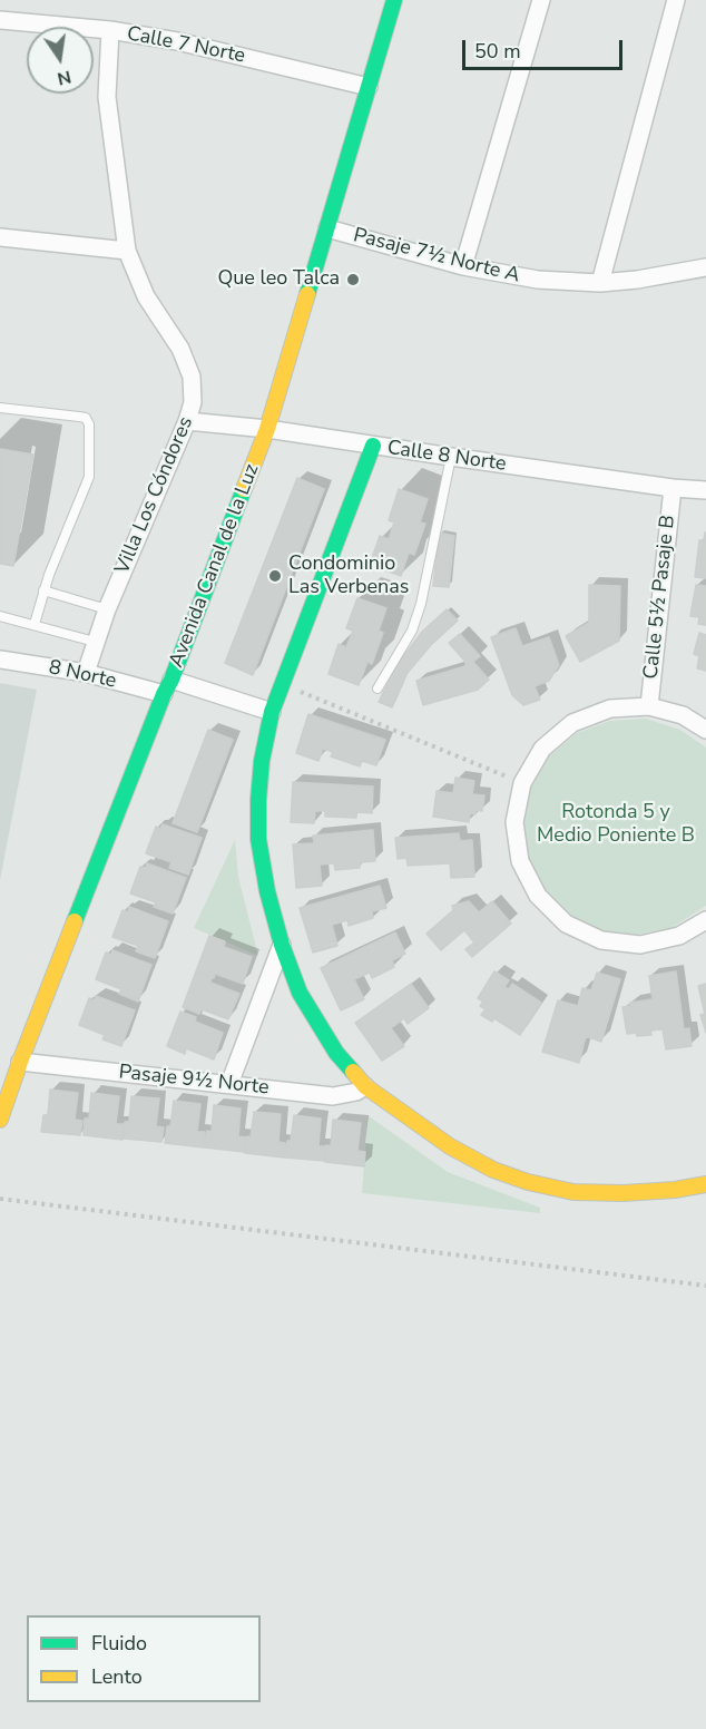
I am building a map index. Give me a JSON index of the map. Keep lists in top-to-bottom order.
{
  "streets": {
    "street": [
      "Calle 7 Norte",
      "Pasaje 7½ Norte A",
      "Calle 8 Norte",
      "Villa Los Cóndores",
      "Avenida Canal de la Luz",
      "Calle 5½ Pasaje B",
      "8 Norte",
      "Pasaje 9½ Norte"
    ]
  },
  "crossings": [
    ["Calle 7 Norte", "Villa Los Cóndores"],
    ["Calle 7 Norte", "Avenida Canal de la Luz"],
    ["Pasaje 7½ Norte A", "Avenida Canal de la Luz"],
    ["Calle 8 Norte", "Villa Los Cóndores"],
    ["Calle 8 Norte", "Avenida Canal de la Luz"],
    ["Calle 8 Norte", "Calle 5½ Pasaje B"],
    ["Villa Los Cóndores", "8 Norte"],
    ["Avenida Canal de la Luz", "8 Norte"],
    ["Avenida Canal de la Luz", "Pasaje 9½ Norte"]
  ],
  "parks": ["Rotonda 5 y Medio Poniente B"],
  "places": ["Que leo Talca", "Condominio Las Verbenas"],
  "legend": ["Fluido", "Lento"],
  "scale_bar": "50 m",
  "north": "bottom"
}
